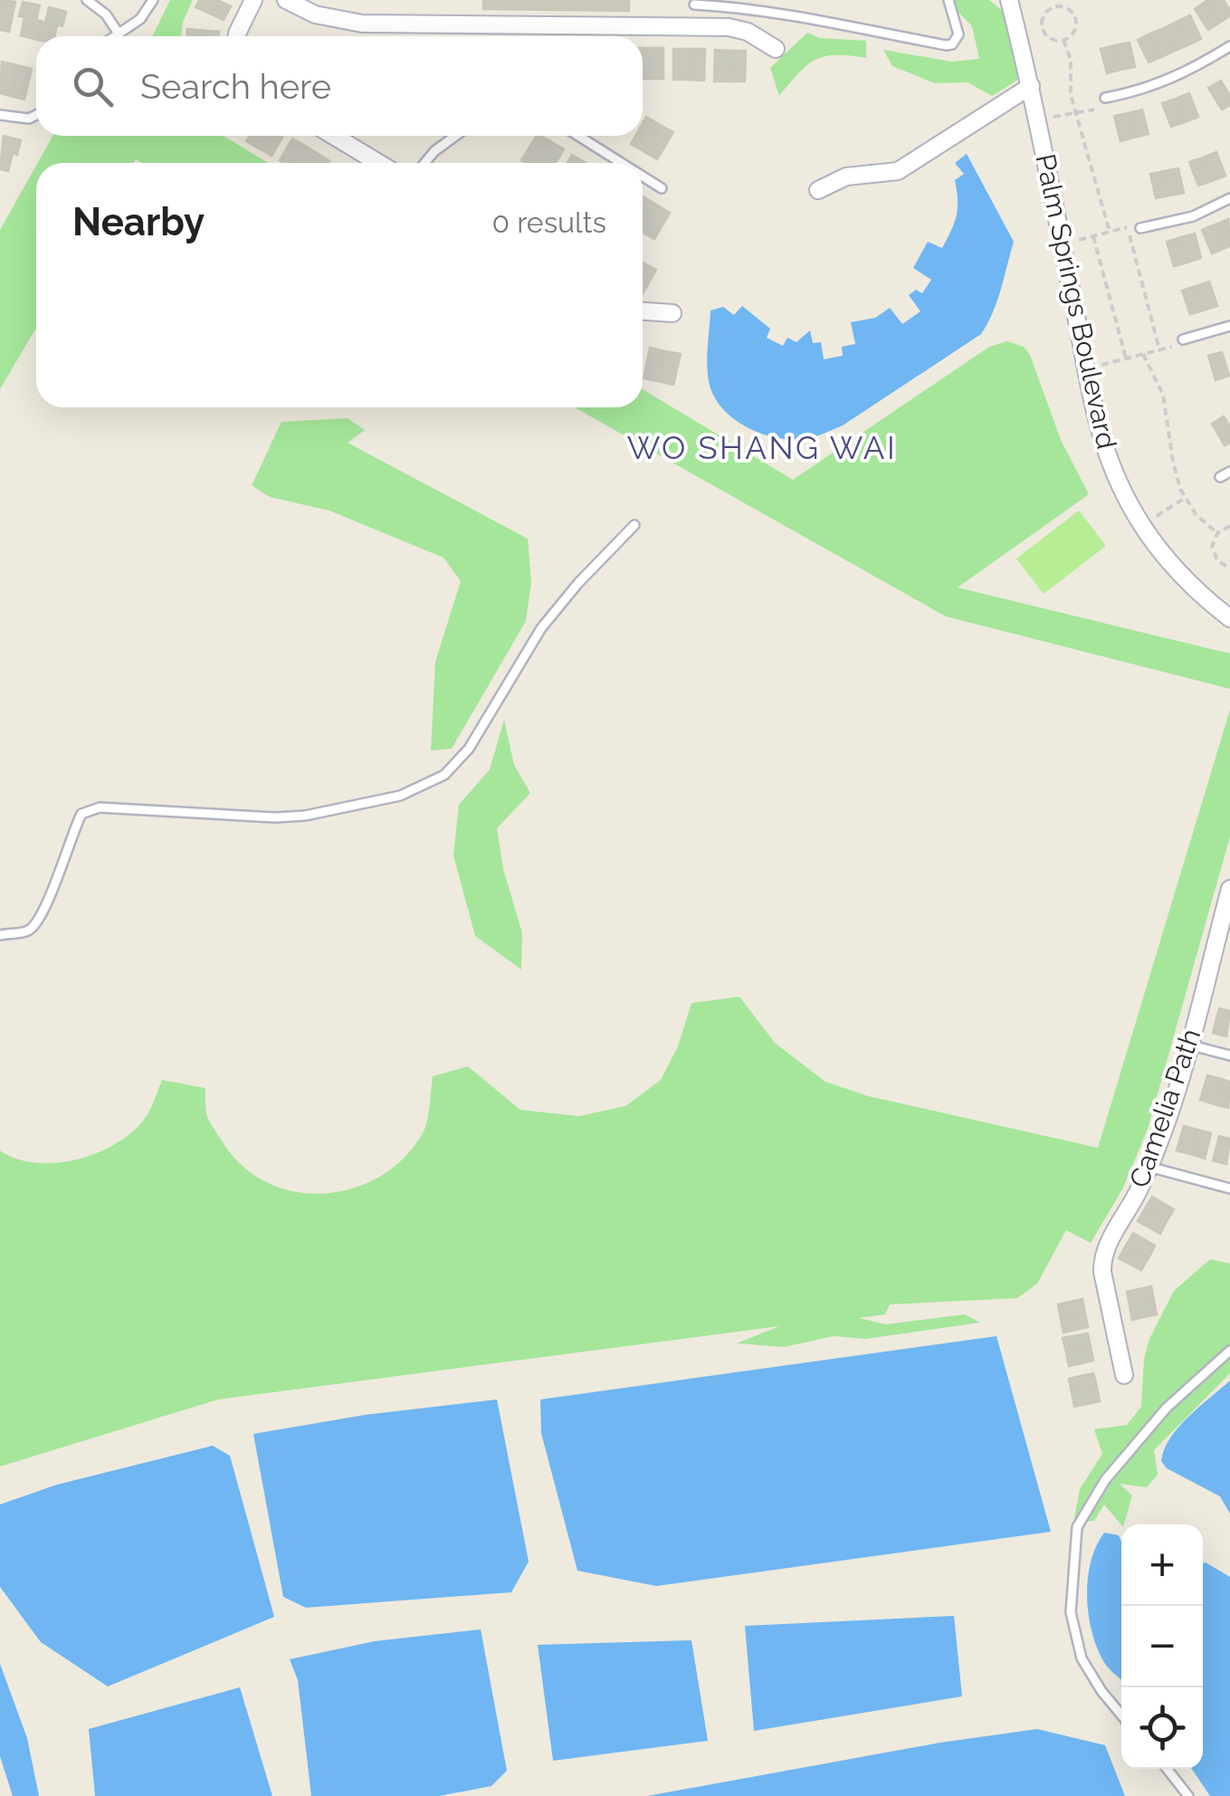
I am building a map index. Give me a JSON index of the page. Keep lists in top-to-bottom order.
{
  "streets": {
    "street": ["Palm Springs Boulevard", "Camelia Path"]
  },
  "districts": ["WO SHANG WAI"],
  "page": {
    "search": "Search here",
    "heading": ["Nearby", "0 results"],
    "map_buttons": ["+", "−"]
  }
}
